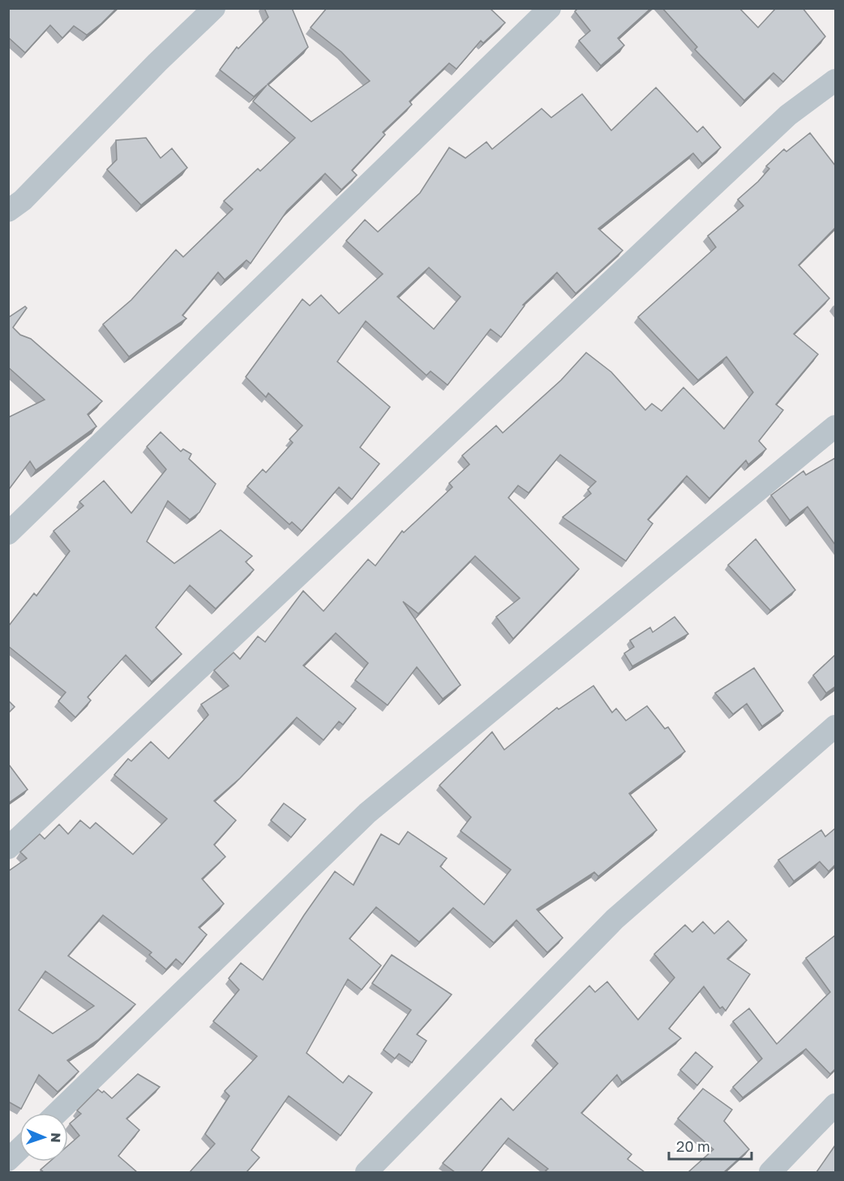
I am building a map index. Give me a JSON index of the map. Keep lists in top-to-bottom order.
{
  "scale_bar": "20 m",
  "north": "right"
}
